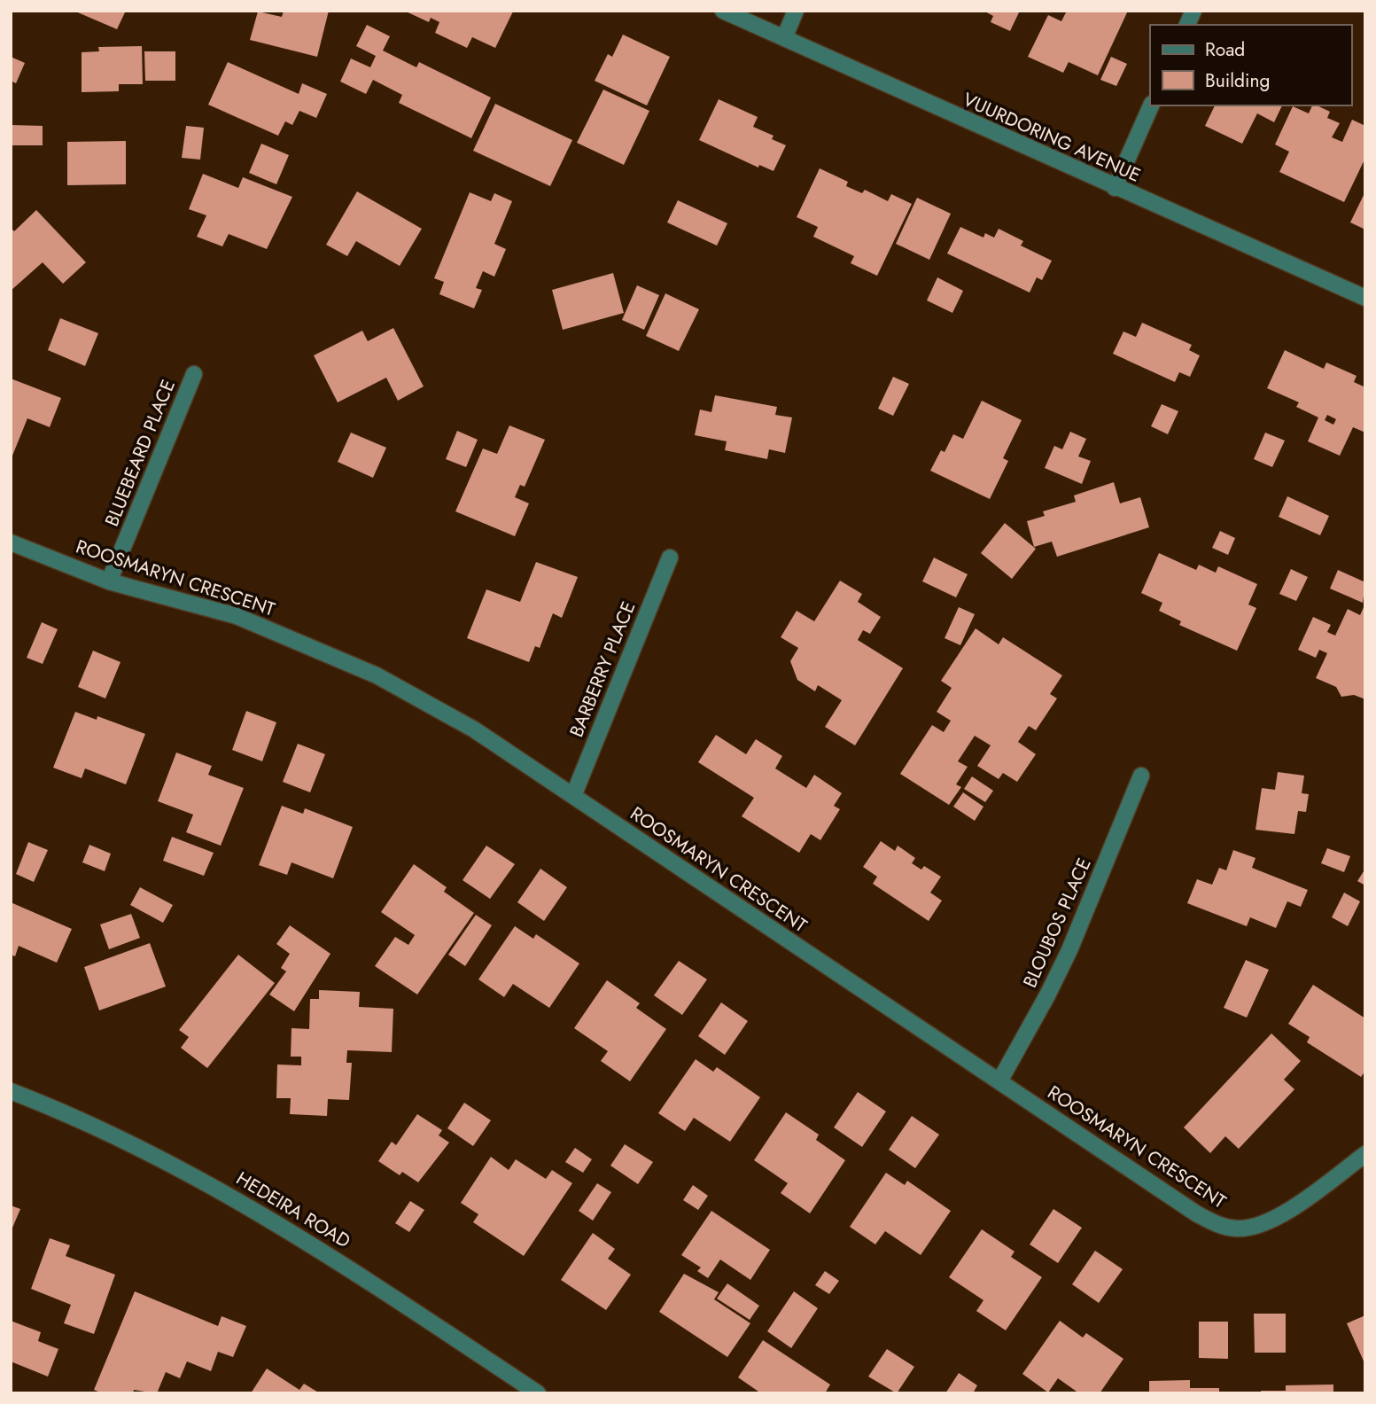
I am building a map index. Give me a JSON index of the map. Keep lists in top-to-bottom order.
{
  "streets": {
    "street": [
      "VUURDORING AVENUE",
      "BLUEBEARD PLACE",
      "ROOSMARYN CRESCENT",
      "BARBERRY PLACE",
      "BLOUBOS PLACE",
      "HEDEIRA ROAD"
    ]
  },
  "crossings": [
    ["BLUEBEARD PLACE", "ROOSMARYN CRESCENT"],
    ["ROOSMARYN CRESCENT", "BARBERRY PLACE"],
    ["ROOSMARYN CRESCENT", "BLOUBOS PLACE"]
  ],
  "legend": ["Road", "Building"]
}
